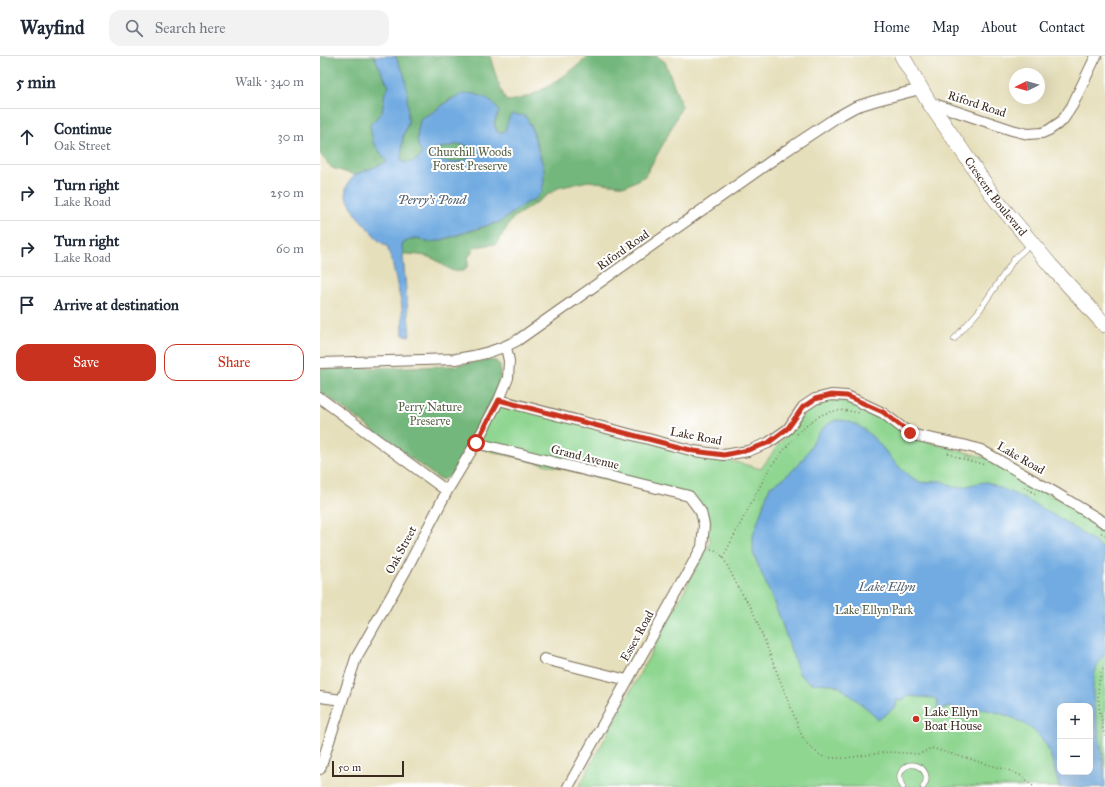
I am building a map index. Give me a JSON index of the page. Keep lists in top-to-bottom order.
{
  "streets": {
    "street": [
      "Riford Road",
      "Crescent Boulevard",
      "Lake Road",
      "Grand Avenue",
      "Oak Street",
      "Essex Road"
    ]
  },
  "crossings": [
    ["Riford Road", "Crescent Boulevard"],
    ["Riford Road", "Oak Street"],
    ["Lake Road", "Oak Street"],
    ["Grand Avenue", "Oak Street"],
    ["Grand Avenue", "Essex Road"]
  ],
  "water": ["Perry's Pond", "Lake Ellyn"],
  "parks": ["Churchill Woods Forest Preserve", "Perry Nature Preserve", "Lake Ellyn Park"],
  "places": ["Lake Ellyn Boat House"],
  "scale_bar": "50 m",
  "north": "left",
  "page": {
    "header": "Wayfind",
    "search": "Search here",
    "nav": [
      "Home",
      "Map",
      "About",
      "Contact"
    ],
    "heading": ["5 min", "Walk · 340 m"],
    "list": [
      ["Continue", "Oak Street", "30 m"],
      ["Turn right", "Lake Road", "250 m"],
      ["Turn right", "Lake Road", "60 m"],
      "Arrive at destination"
    ],
    "buttons": ["Save", "Share"],
    "map_buttons": ["+", "−"],
    "scale": "50 m"
  }
}
